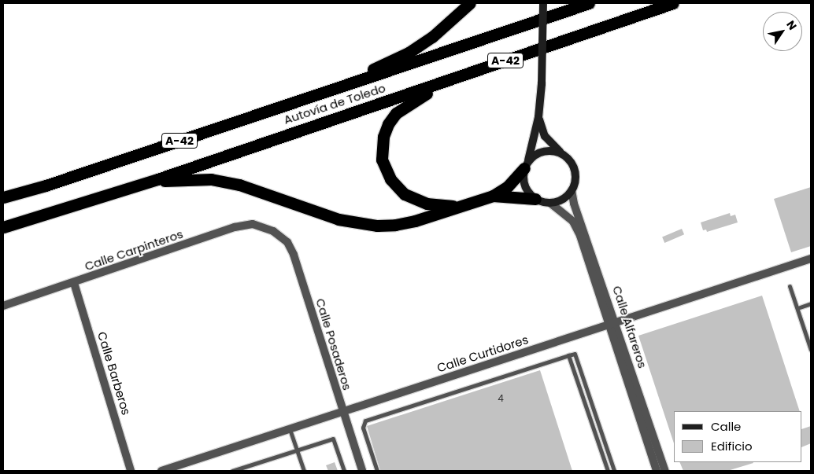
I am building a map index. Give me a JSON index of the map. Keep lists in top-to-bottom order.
{
  "streets": {
    "highway": ["A-42", "Autovía de Toledo"],
    "street": [
      "Calle Carpinteros",
      "Calle Alfareros",
      "Calle Posaderos",
      "Calle Curtidores",
      "Calle Barberos"
    ]
  },
  "crossings": [
    ["Calle Carpinteros", "Calle Posaderos"],
    ["Calle Carpinteros", "Calle Barberos"],
    ["Calle Alfareros", "Calle Curtidores"],
    ["Calle Posaderos", "Calle Curtidores"]
  ],
  "house_numbers": ["4"],
  "legend": ["Calle", "Edificio"],
  "north": "top right"
}
